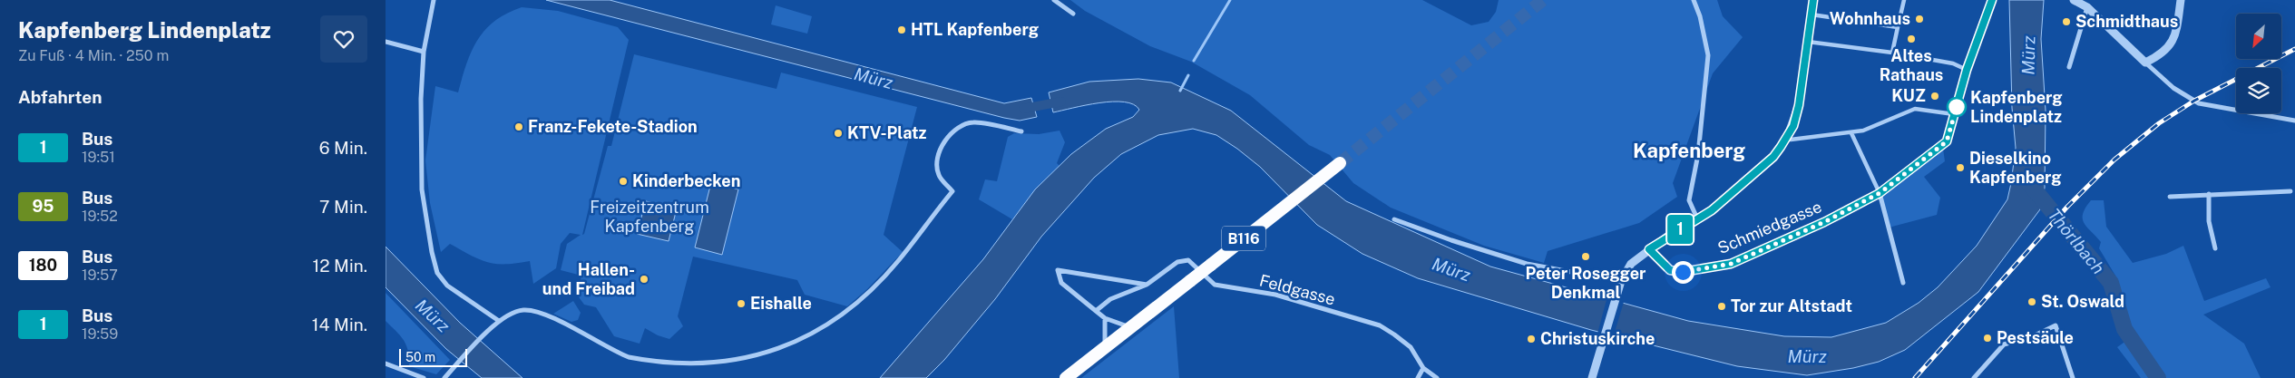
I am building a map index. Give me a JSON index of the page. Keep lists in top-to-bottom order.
{
  "streets": {
    "highway": ["B116"],
    "street": ["Schmiedgasse", "Feldgasse"]
  },
  "districts": ["Kapfenberg"],
  "water": ["Mürz", "Thörlbach"],
  "parks": ["Freizeitzentrum Kapfenberg"],
  "places": [
    "Wohnhaus",
    "Schmidthaus",
    "HTL Kapfenberg",
    "Altes Rathaus",
    "KUZ",
    "Kapfenberg Lindenplatz",
    "Franz-Fekete-Stadion",
    "KTV-Platz",
    "Dieselkino Kapfenberg",
    "Kinderbecken",
    "Peter Rosegger Denkmal",
    "Hallen- und Freibad",
    "St. Oswald",
    "Eishalle",
    "Tor zur Altstadt",
    "Pestsäule",
    "Christuskirche"
  ],
  "lines": ["bus line 1"],
  "scale_bar": "50 m",
  "north": "bottom left",
  "page": {
    "heading": [
      ["Kapfenberg Lindenplatz", "Zu Fuß · 4 Min. · 250 m"],
      "Abfahrten"
    ],
    "on_map": "1",
    "list": [
      {
        "mark": "1",
        "name": "Bus",
        "note": "19:51",
        "value": "6 Min."
      },
      {
        "mark": "95",
        "name": "Bus",
        "note": "19:52",
        "value": "7 Min."
      },
      {
        "mark": "180",
        "name": "Bus",
        "note": "19:57",
        "value": "12 Min."
      },
      {
        "mark": "1",
        "name": "Bus",
        "note": "19:59",
        "value": "14 Min."
      }
    ],
    "scale": "50 m"
  }
}
